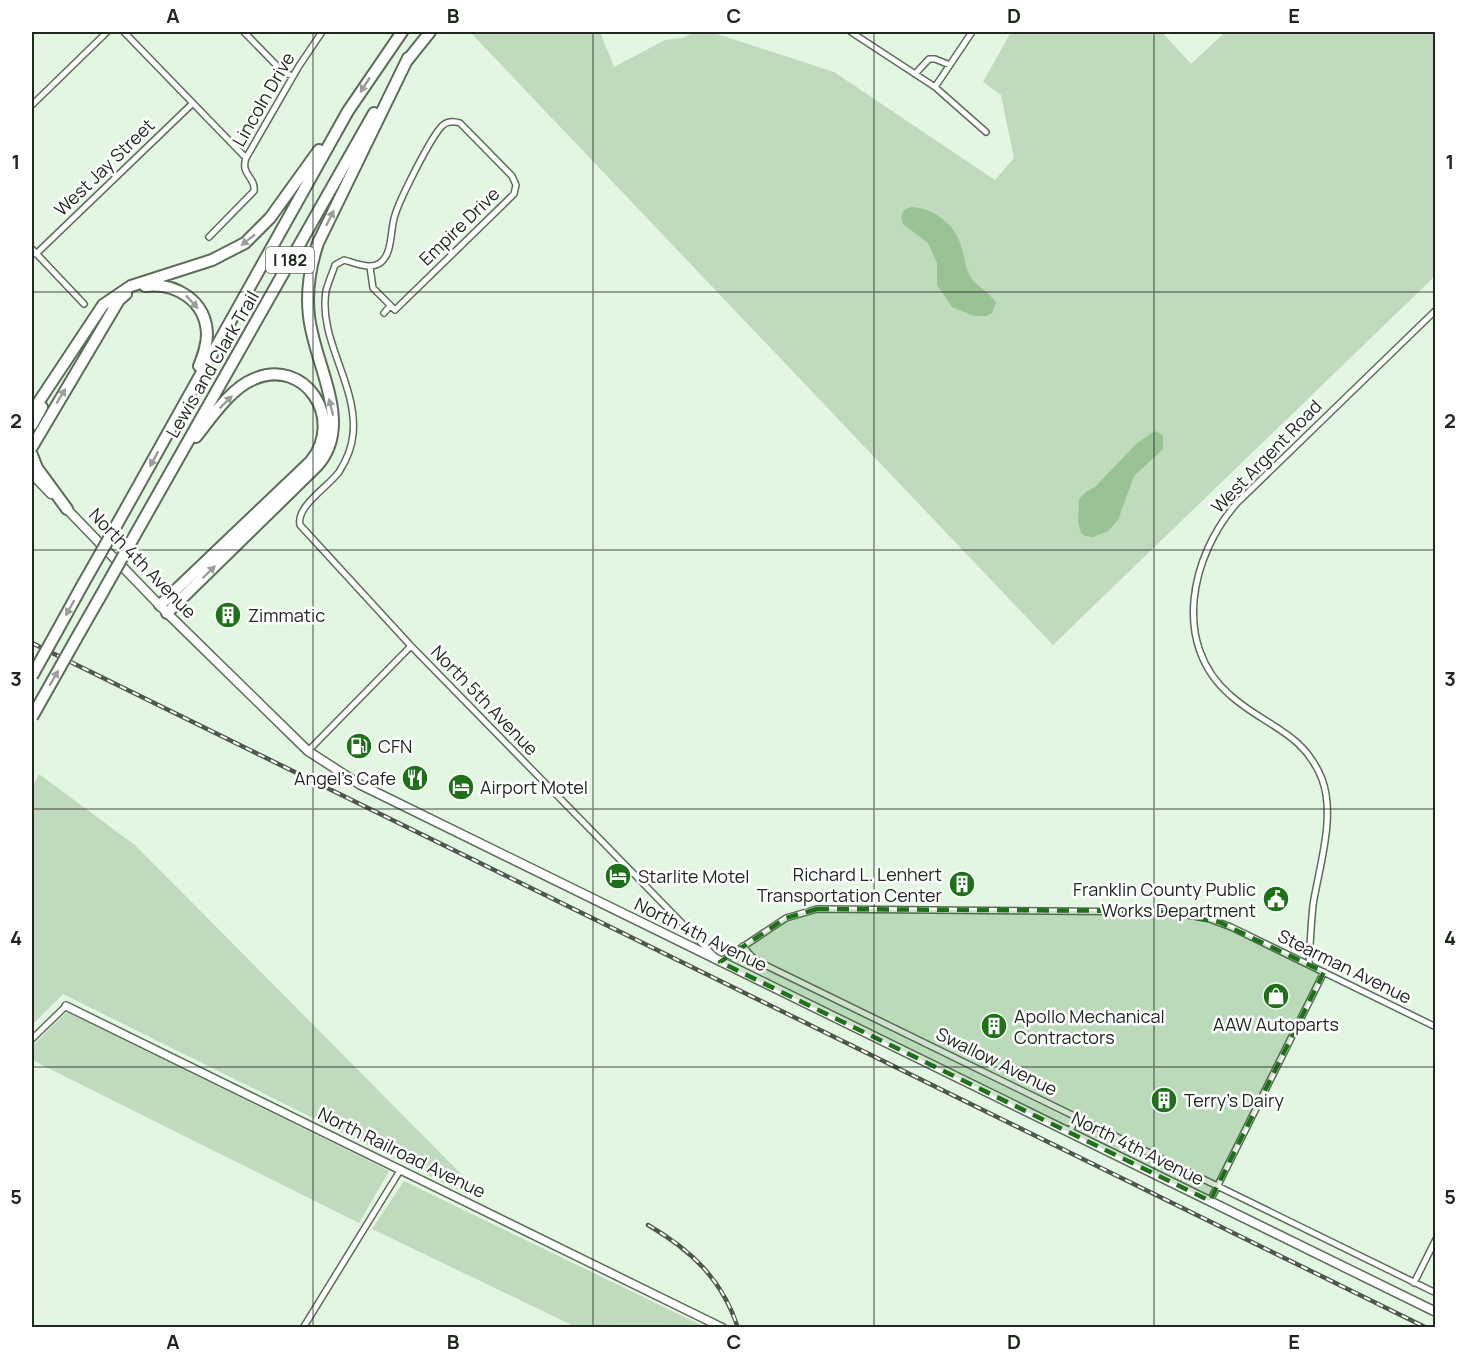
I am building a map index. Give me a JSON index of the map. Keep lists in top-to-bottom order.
{
  "streets": {
    "highway": ["I 182", "Lewis and Clark Trail"],
    "main road": ["North 4th Avenue"],
    "street": [
      "Lincoln Drive",
      "West Jay Street",
      "Empire Drive",
      "West Argent Road",
      "North 5th Avenue",
      "Stearman Avenue",
      "Swallow Avenue",
      "North Railroad Avenue"
    ]
  },
  "crossings": [
    ["Empire Drive", "North 5th Avenue"],
    ["West Argent Road", "Stearman Avenue"],
    ["North 4th Avenue", "North 5th Avenue"],
    ["North 4th Avenue", "Stearman Avenue"],
    ["North 5th Avenue", "Stearman Avenue"],
    ["Stearman Avenue", "Swallow Avenue"]
  ],
  "places": {
    "building": [
      "Zimmatic",
      "Richard L. Lenhert Transportation Center",
      "Apollo Mechanical Contractors",
      "Terry's Dairy"
    ],
    "fuel station": ["CFN"],
    "restaurant": ["Angel's Cafe"],
    "hotel": ["Airport Motel", "Starlite Motel"],
    "public building": ["Franklin County Public Works Department"],
    "shop": ["AAW Autoparts"]
  },
  "grid": {
    "columns": [
      "A",
      "B",
      "C",
      "D",
      "E"
    ],
    "rows": [
      "1",
      "2",
      "3",
      "4",
      "5"
    ]
  }
}
